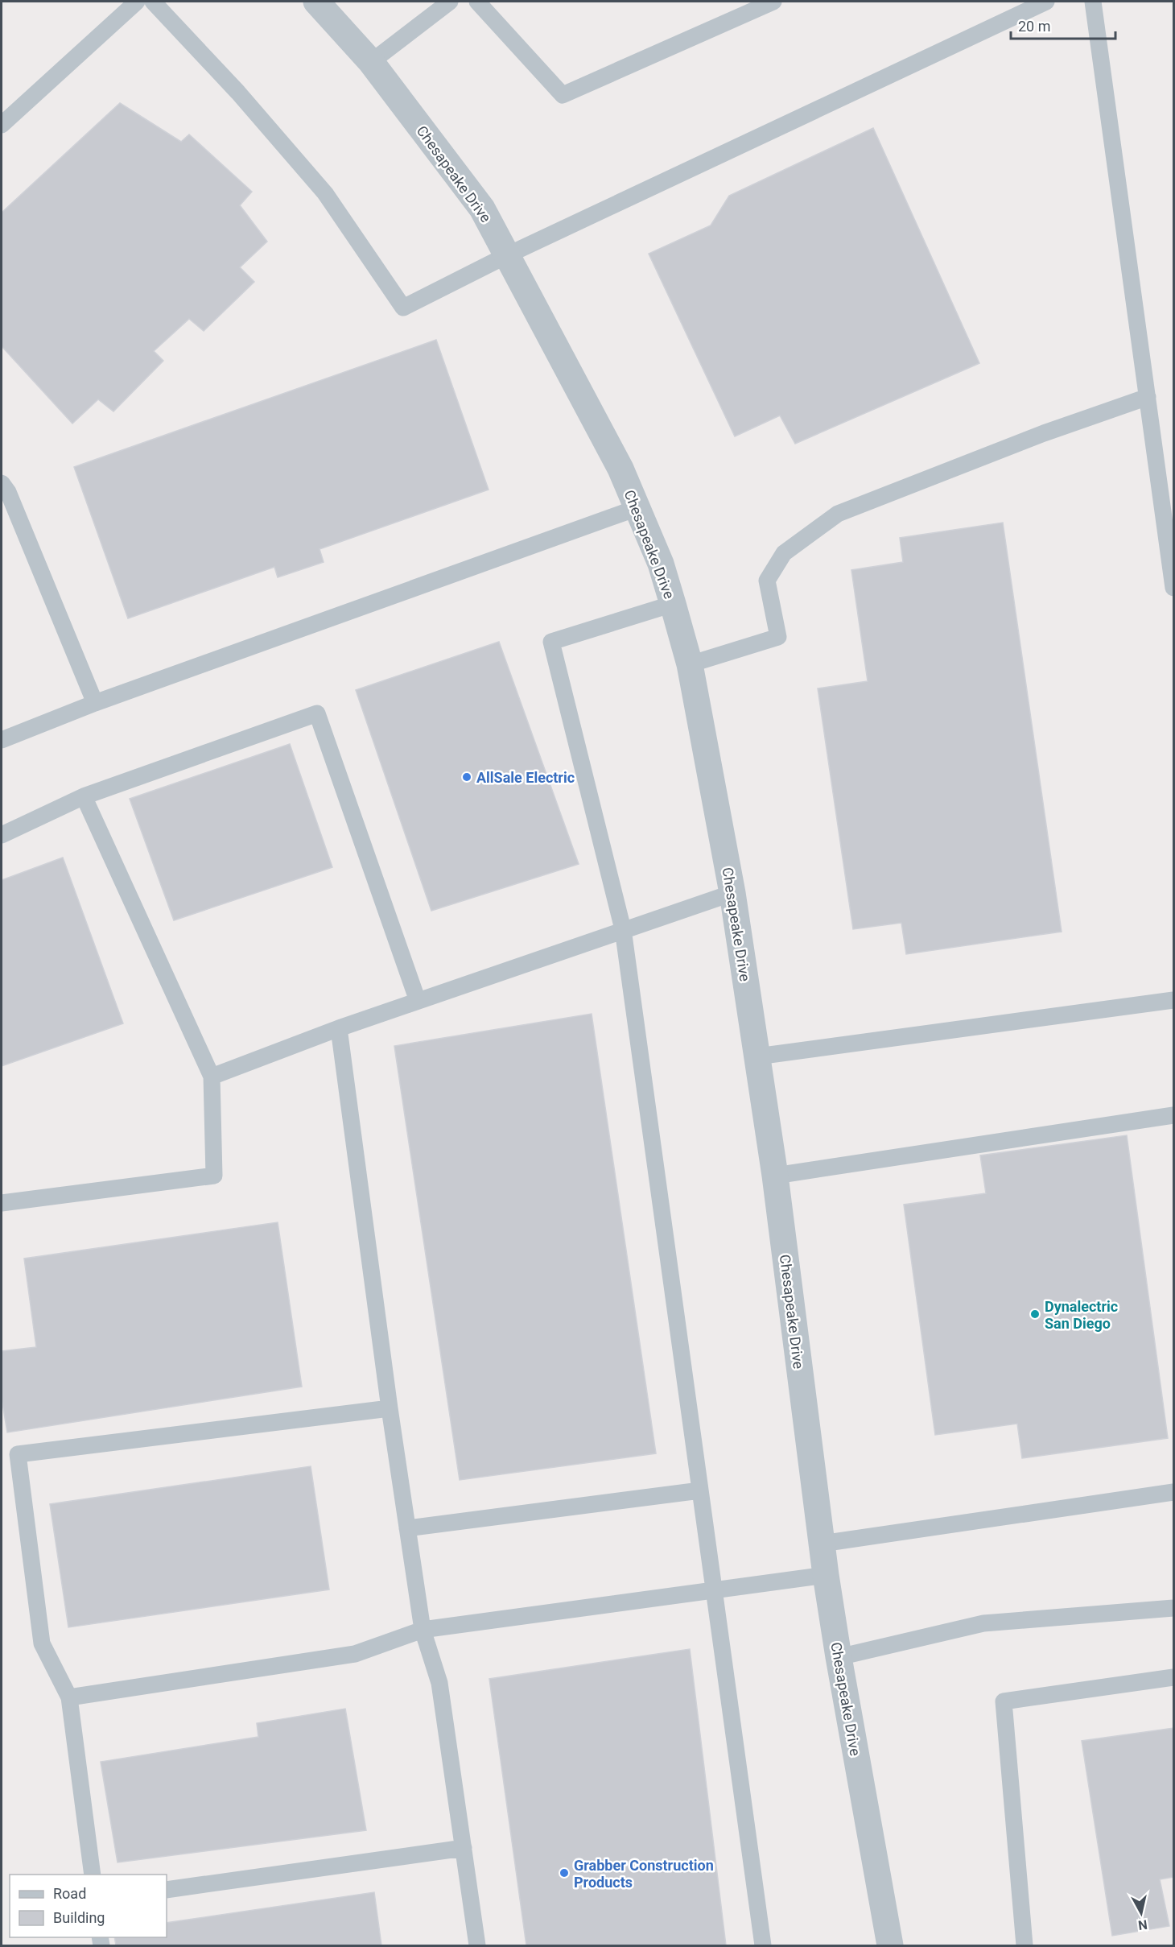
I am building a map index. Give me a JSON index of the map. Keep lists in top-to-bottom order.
{
  "streets": {
    "street": ["Chesapeake Drive"]
  },
  "places": ["AllSale Electric", "Dynalectric San Diego", "Grabber Construction Products"],
  "legend": ["Road", "Building"],
  "scale_bar": "20 m",
  "north": "bottom"
}
